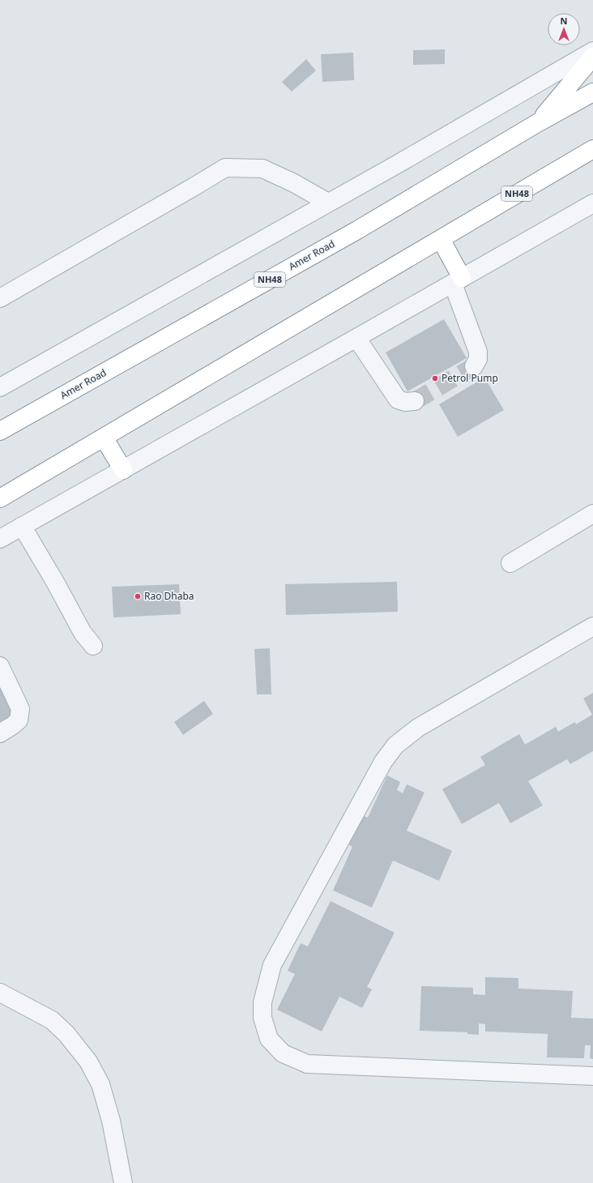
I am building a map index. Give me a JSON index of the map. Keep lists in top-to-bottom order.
{
  "streets": {
    "highway": ["NH48", "Amer Road"]
  },
  "crossings": [
    ["NH48", "Amer Road"]
  ],
  "places": ["Petrol Pump", "Rao Dhaba"],
  "north": "top"
}
